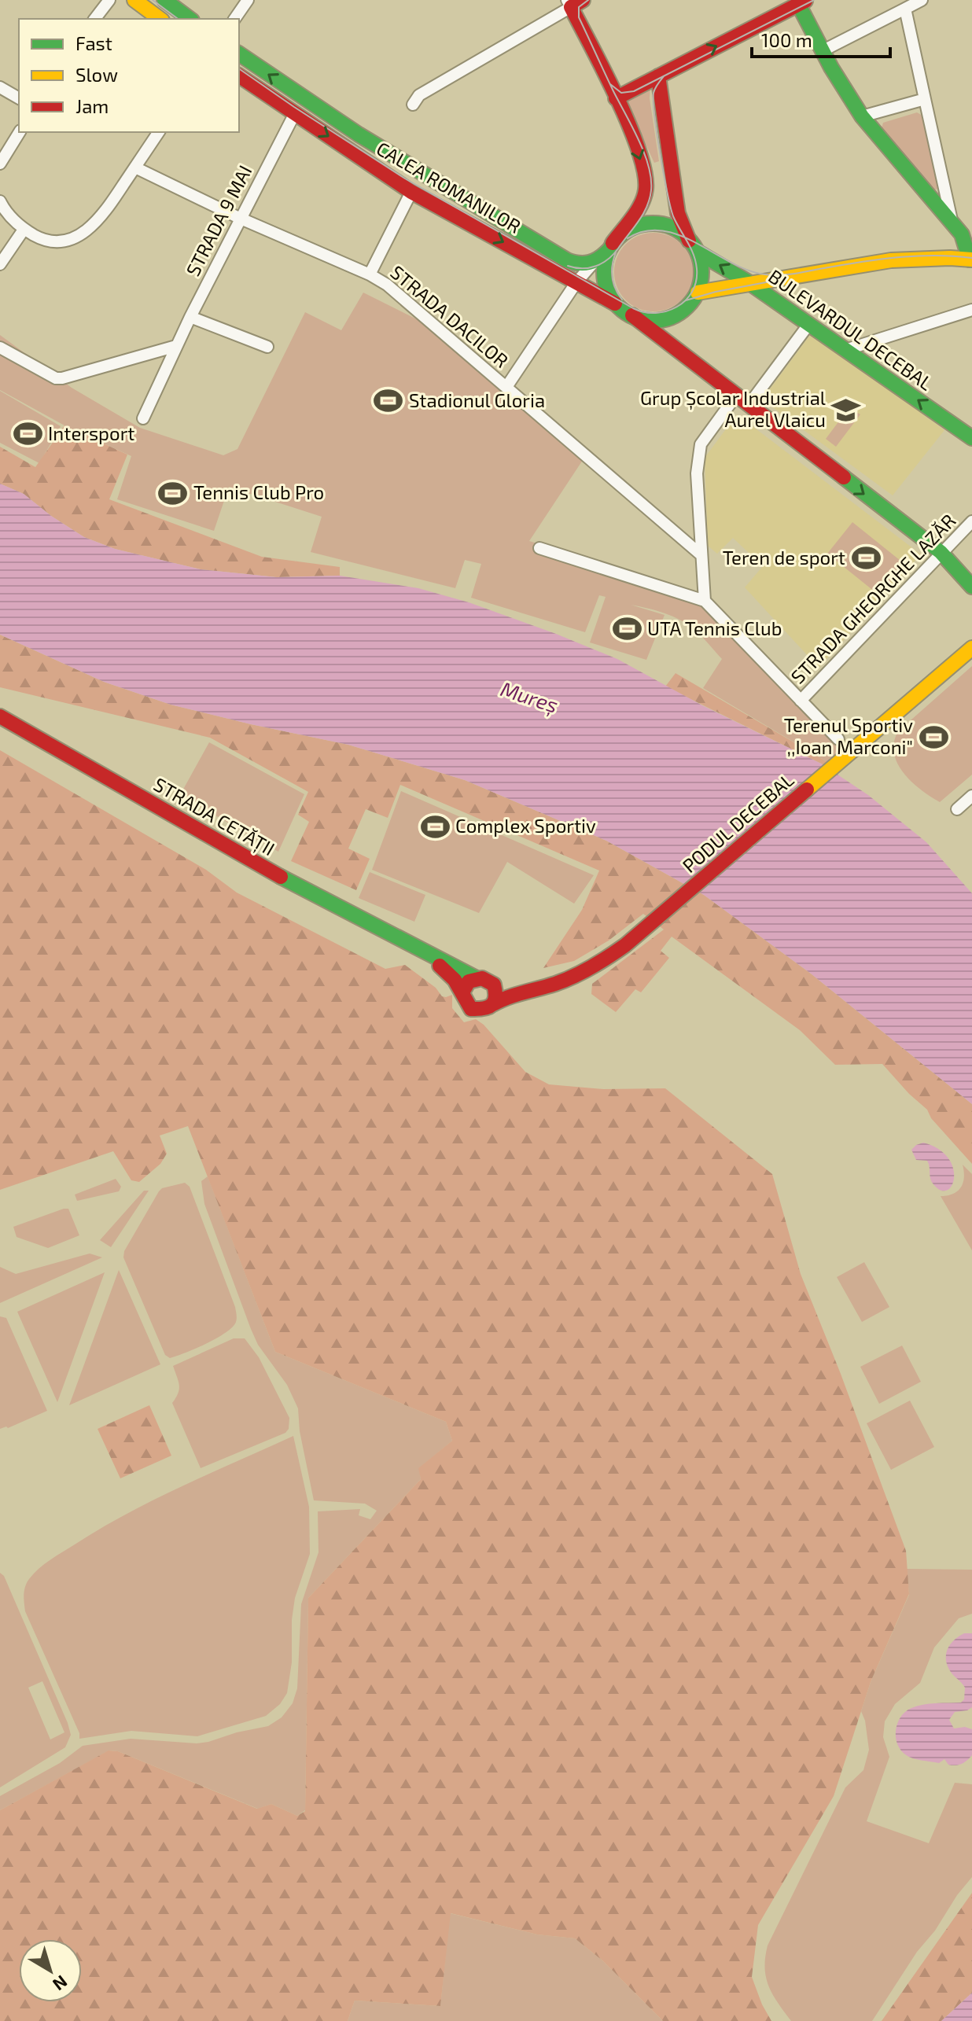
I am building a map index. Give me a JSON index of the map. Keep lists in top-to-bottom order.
{
  "streets": {
    "main road": [
      "CALEA ROMANILOR",
      "BULEVARDUL DECEBAL",
      "STRADA CETĂȚII",
      "PODUL DECEBAL"
    ],
    "street": ["STRADA 9 MAI", "STRADA DACILOR", "STRADA GHEORGHE LAZĂR"]
  },
  "crossings": [
    ["CALEA ROMANILOR", "STRADA 9 MAI"],
    ["CALEA ROMANILOR", "BULEVARDUL DECEBAL"],
    ["STRADA 9 MAI", "STRADA DACILOR"]
  ],
  "water": ["Mureș"],
  "places": {
    "sports": [
      "Stadionul Gloria",
      "Intersport",
      "Tennis Club Pro",
      "Teren de sport",
      "UTA Tennis Club",
      "Terenul Sportiv ,,Ioan Marconi\"",
      "Complex Sportiv"
    ],
    "school or university": ["Grup Școlar Industrial Aurel Vlaicu"]
  },
  "legend": ["Fast", "Slow", "Jam"],
  "scale_bar": "100 m",
  "north": "bottom right"
}
